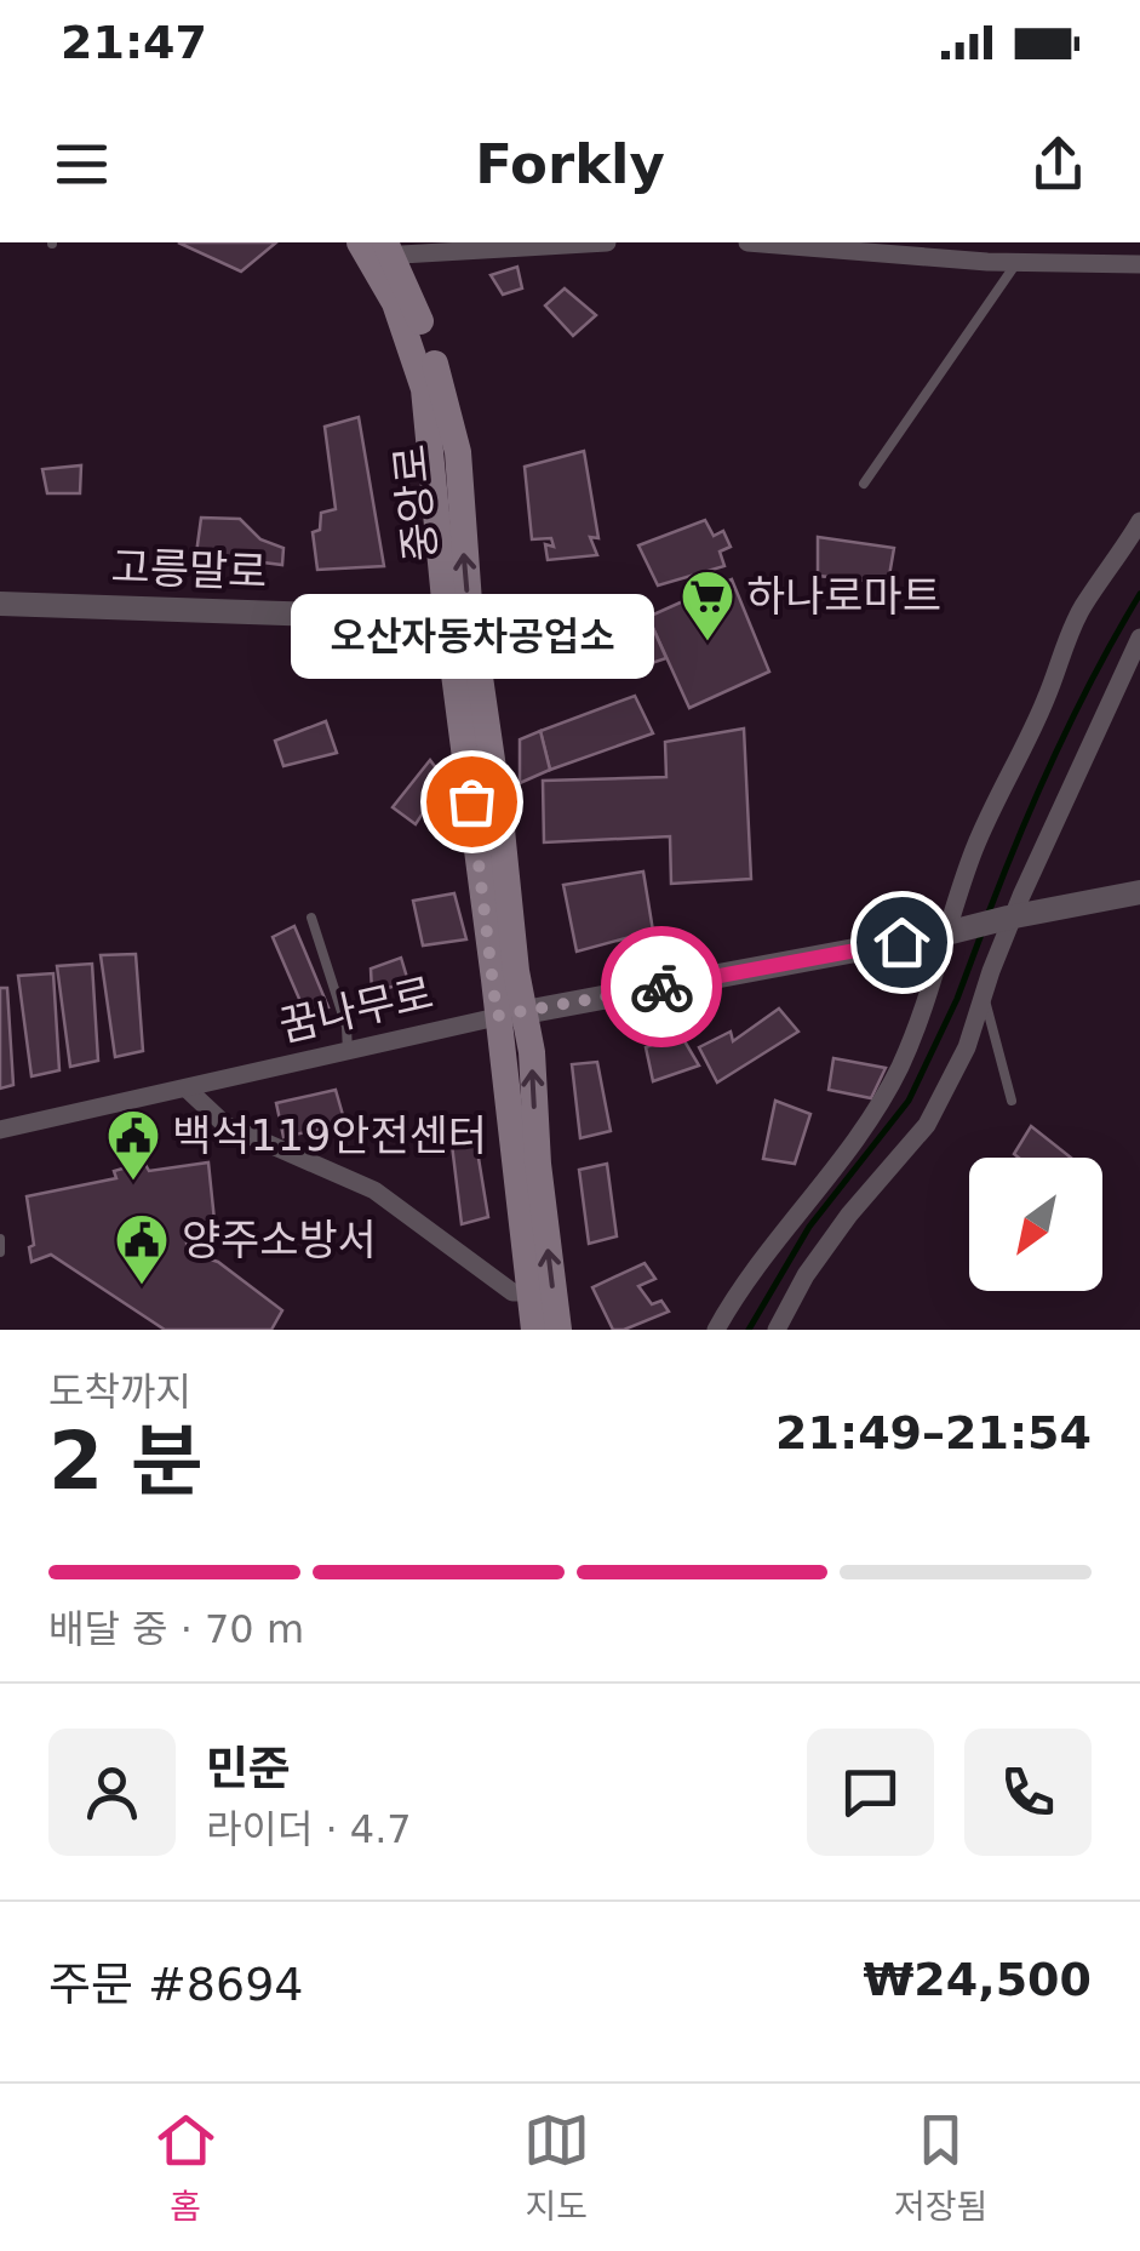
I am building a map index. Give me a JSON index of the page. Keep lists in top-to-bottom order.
{
  "streets": {
    "main road": ["중앙로"],
    "street": ["고릉말로", "꿈나무로"]
  },
  "crossings": [
    ["중앙로", "고릉말로"],
    ["중앙로", "꿈나무로"]
  ],
  "places": {
    "supermarket": ["하나로마트"],
    "other": ["오산자동차공업소"],
    "public building": ["백석119안전센터", "양주소방서"]
  },
  "north": "bottom left",
  "page": {
    "status": "21:47",
    "header": "Forkly",
    "bubble": "오산자동차공업소",
    "heading": ["2 분", "도착까지", "21:49–21:54"],
    "panel": [
      "민준",
      "라이더 · 4.7",
      "주문 #8694",
      "₩24,500"
    ],
    "bar": "배달 중 · 70 m",
    "tabs": ["홈", "지도", "저장됨"]
  }
}
